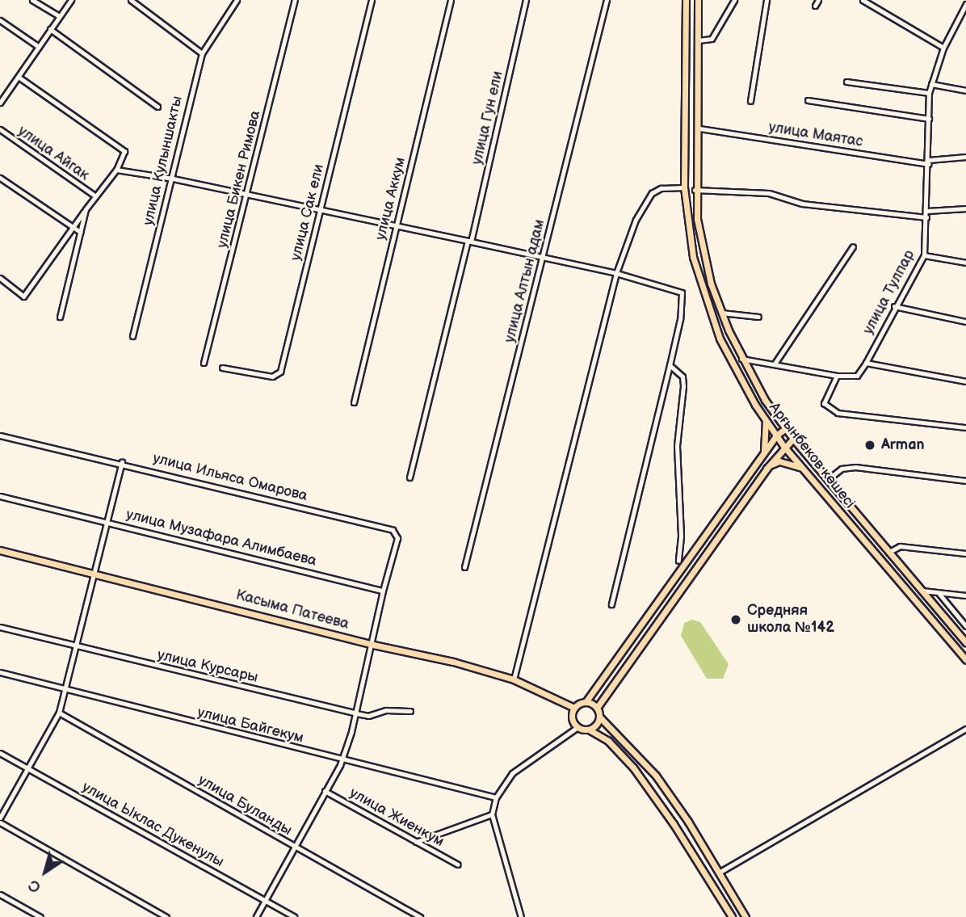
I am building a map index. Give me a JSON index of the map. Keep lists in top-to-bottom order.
{
  "streets": {
    "main road": ["Арғынбеков көшесі", "Касыма Патеева"],
    "street": [
      "улица Гун ели",
      "улица Маятас",
      "улица Айгак",
      "улица Кулыншакты",
      "улица Бикен Римова",
      "улица Аккум",
      "улица Сак ели",
      "улица Алтын адам",
      "улица Тулпар",
      "улица Ильяса Омарова",
      "улица Музафара Алимбаева",
      "улица Курсары",
      "улица Байгекум",
      "улица Буланды",
      "улица Жиенкум",
      "улица Ыклас Дукенулы"
    ]
  },
  "crossings": [
    ["улица Маятас", "улица Тулпар"],
    ["улица Маятас", "Арғынбеков көшесі"],
    ["улица Ильяса Омарова", "улица Музафара Алимбаева"]
  ],
  "places": ["Arman", "Средняя школа №142"],
  "north": "bottom left"
}
